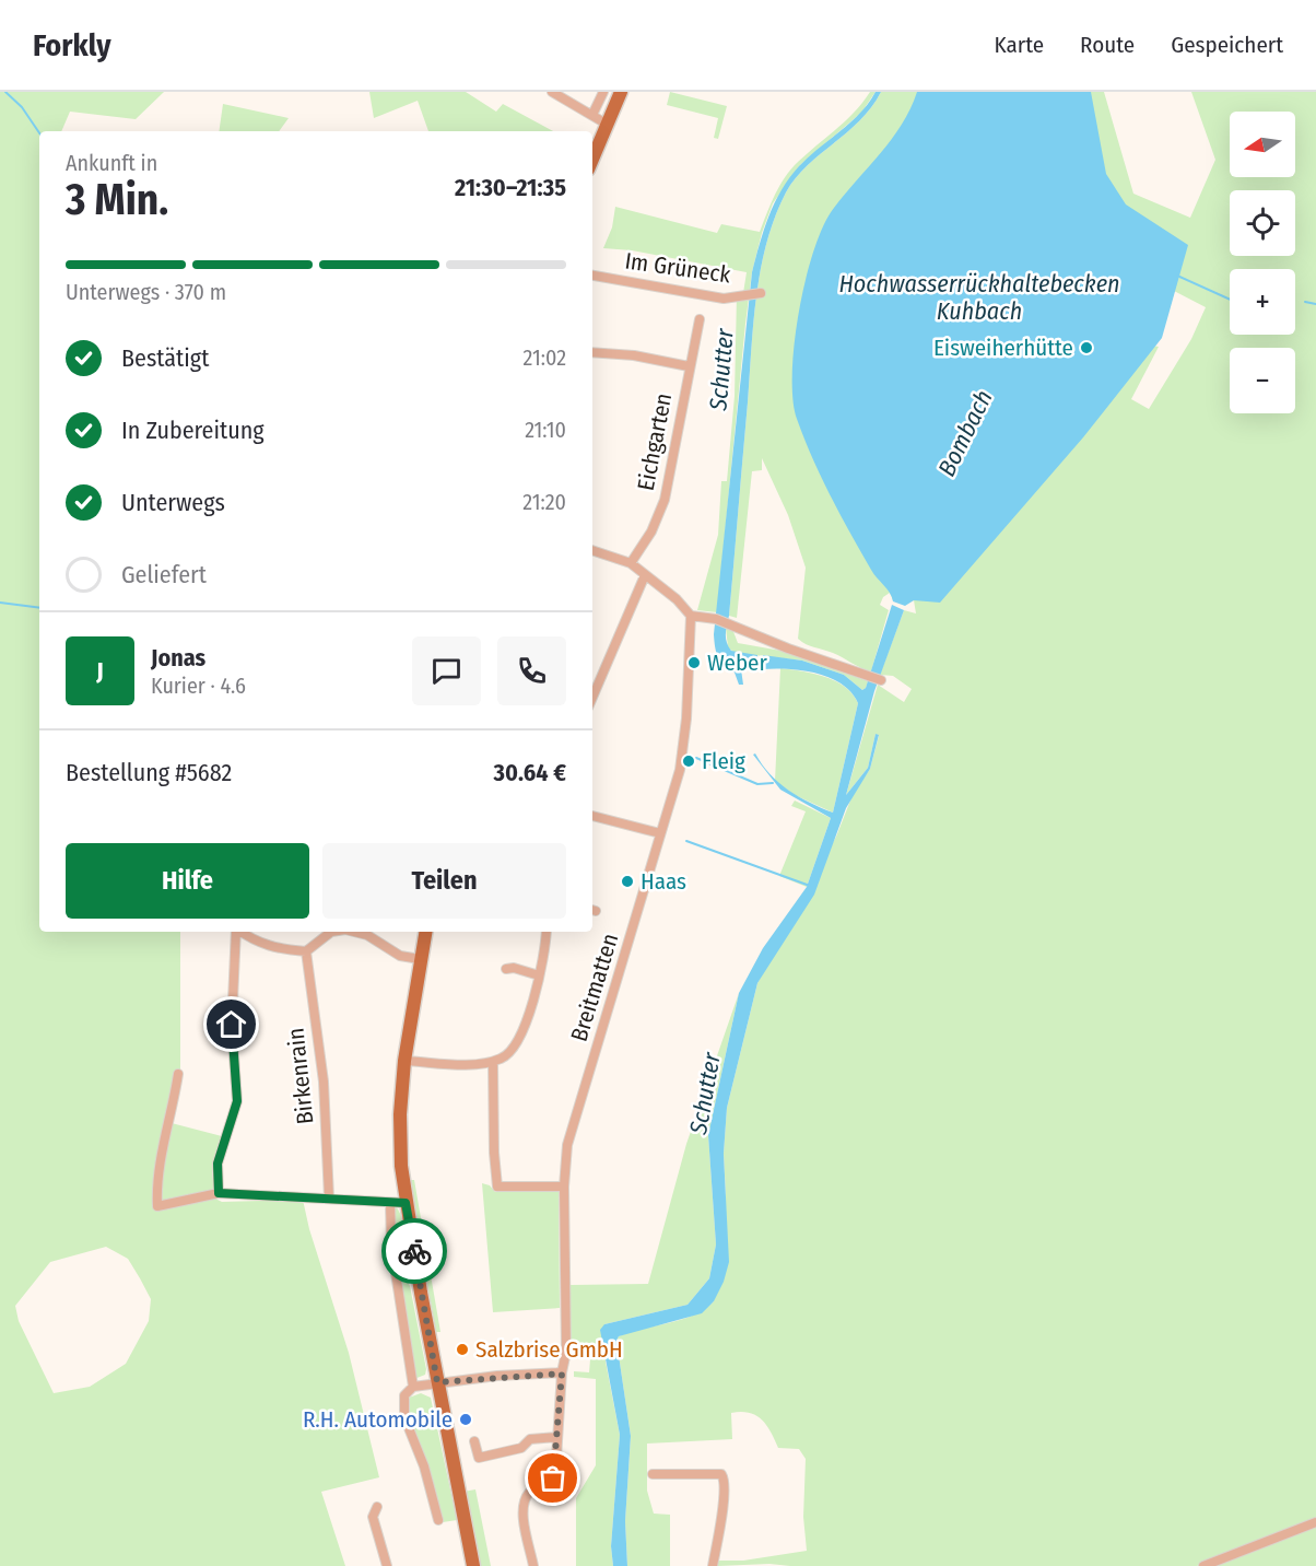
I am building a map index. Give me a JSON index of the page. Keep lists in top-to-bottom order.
{
  "streets": {
    "street": [
      "Im Grüneck",
      "Eichgarten",
      "Breitmatten",
      "Birkenrain"
    ]
  },
  "water": ["Hochwasserrückhaltebecken Kuhbach", "Schutter", "Bombach"],
  "places": [
    "Eisweiherhütte",
    "Weber",
    "Fleig",
    "Haas",
    "Salzbrise GmbH",
    "R.H. Automobile"
  ],
  "north": "left",
  "page": {
    "header": "Forkly",
    "nav": ["Karte", "Route", "Gespeichert"],
    "map_buttons": ["+", "−"],
    "heading": ["3 Min.", "Ankunft in", "21:30–21:35"],
    "panel": [
      "Jonas",
      "Kurier · 4.6",
      "Bestellung #5682",
      "30.64 €"
    ],
    "bar": "Unterwegs · 370 m",
    "list": [
      ["Bestätigt", "21:02"],
      ["In Zubereitung", "21:10"],
      ["Unterwegs", "21:20"],
      "Geliefert"
    ],
    "round": "J",
    "buttons": ["Hilfe", "Teilen"]
  }
}
